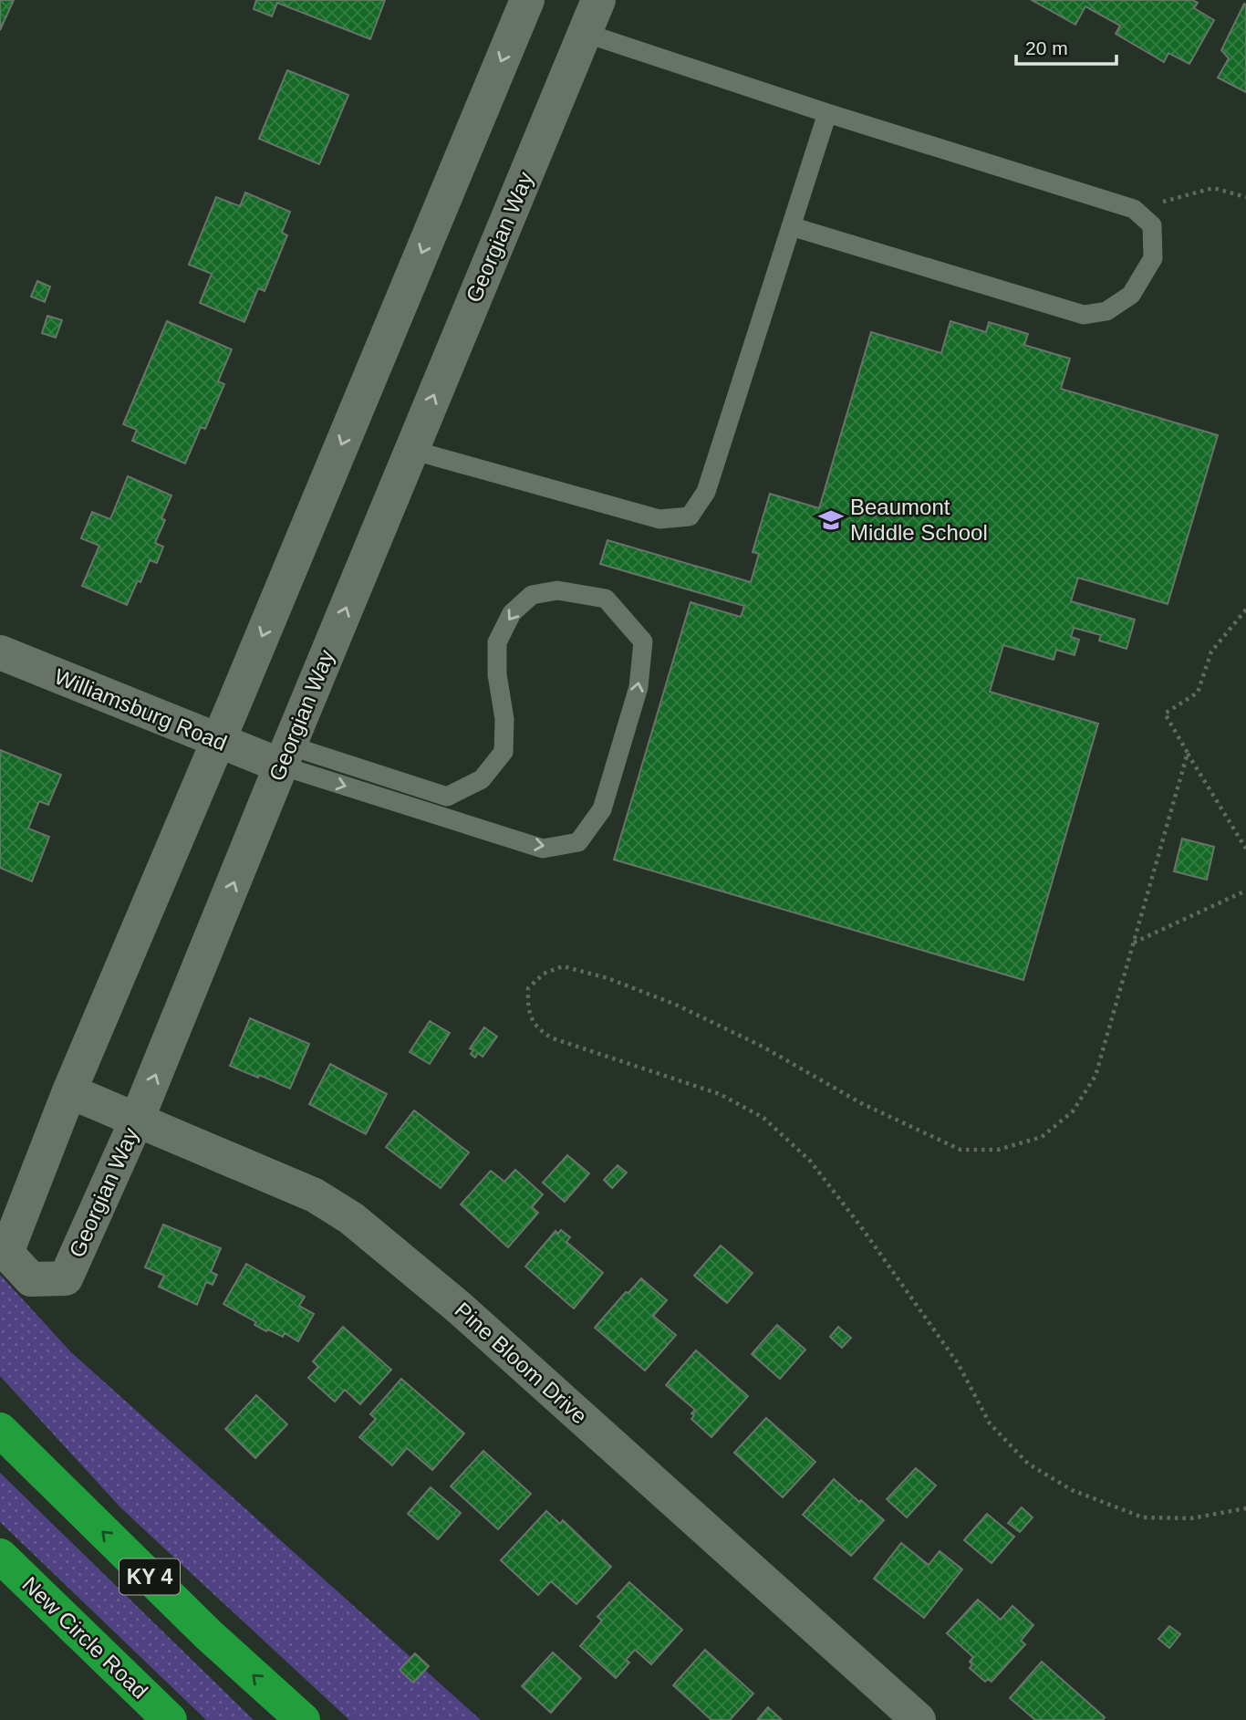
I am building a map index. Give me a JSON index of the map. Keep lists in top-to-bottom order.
{
  "streets": {
    "highway": ["KY 4", "New Circle Road"],
    "street": ["Georgian Way", "Williamsburg Road", "Pine Bloom Drive"]
  },
  "crossings": [
    ["Georgian Way", "Williamsburg Road"],
    ["Georgian Way", "Pine Bloom Drive"]
  ],
  "places": {
    "school or university": ["Beaumont Middle School"]
  },
  "scale_bar": "20 m"
}
